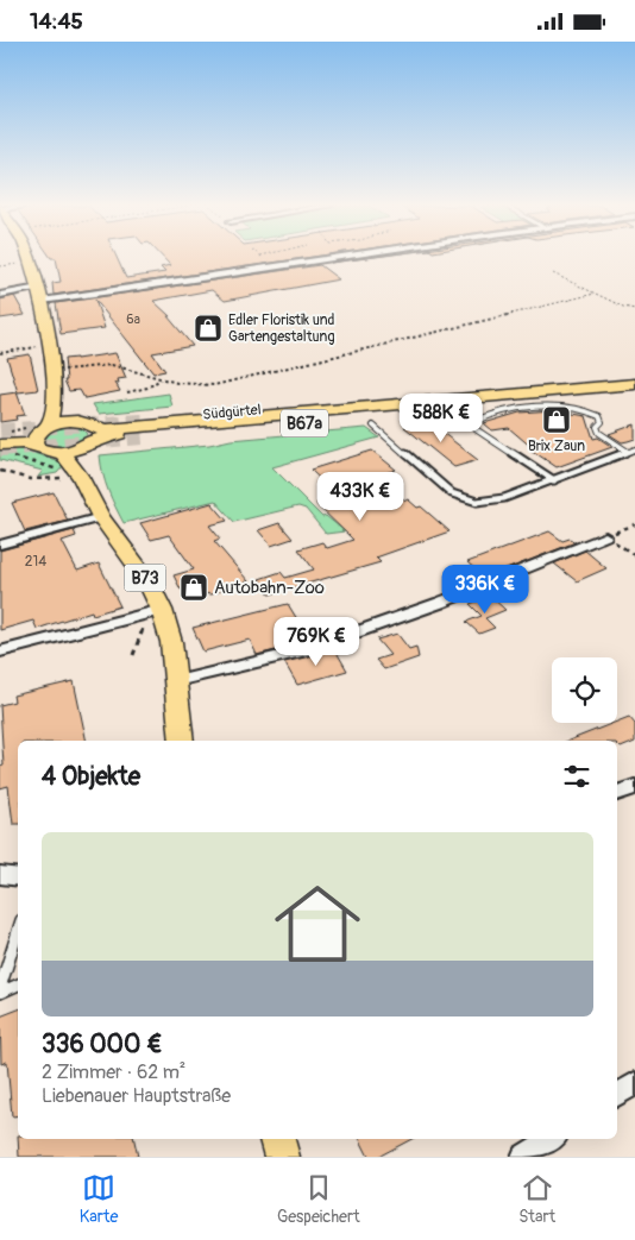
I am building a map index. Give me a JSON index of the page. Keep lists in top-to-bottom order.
{
  "streets": {
    "main road": ["Südgürtel", "B67a", "B73"]
  },
  "crossings": [
    ["Südgürtel", "B67a"]
  ],
  "places": {
    "shop": ["Edler Floristik und Gartengestaltung", "Brix Zaun", "Autobahn-Zoo"]
  },
  "house_numbers": ["6a", "214"],
  "page": {
    "status": "14:45",
    "price": [
      "588K €",
      "433K €",
      "336K €",
      "769K €"
    ],
    "heading": "4 Objekte",
    "list": [
      {
        "name": "336 000 €",
        "note": "2 Zimmer · 62 m² · Liebenauer Hauptstraße"
      }
    ],
    "tabs": ["Karte", "Gespeichert", "Start"]
  }
}
